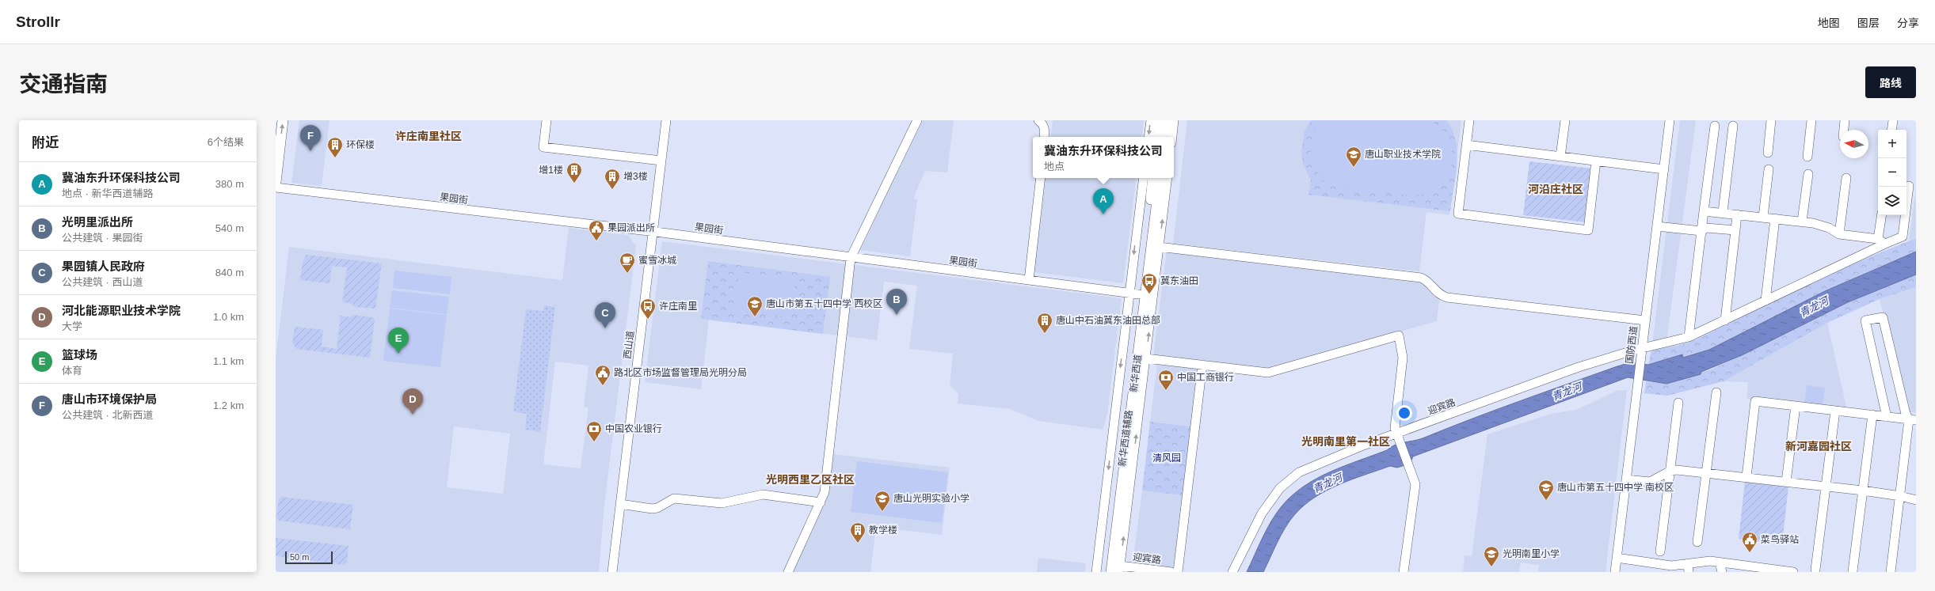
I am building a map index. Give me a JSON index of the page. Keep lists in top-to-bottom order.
{
  "streets": {
    "main road": ["新华西道"],
    "street": [
      "果园街",
      "西山道",
      "国防西道",
      "迎宾路",
      "新华西道辅路"
    ]
  },
  "crossings": [
    ["果园街", "西山道"],
    ["果园街", "新华西道"],
    ["果园街", "新华西道辅路"],
    ["国防西道", "迎宾路"],
    ["新华西道", "新华西道辅路"],
    ["迎宾路", "新华西道辅路"]
  ],
  "districts": [
    "许庄南里社区",
    "河沿庄社区",
    "光明南里第一社区",
    "新河嘉园社区",
    "光明西里乙区社区"
  ],
  "water": ["青龙河"],
  "parks": ["清风园"],
  "places": {
    "building": [
      "环保楼",
      "增1楼",
      "增3楼",
      "唐山中石油冀东油田总部",
      "教学楼"
    ],
    "school or university": [
      "唐山职业技术学院",
      "唐山市第五十四中学 西校区",
      "唐山市第五十四中学 南校区",
      "唐山光明实验小学",
      "光明南里小学"
    ],
    "public building": ["果园派出所", "路北区市场监督管理局光明分局", "菜鸟驿站"],
    "cafe": ["蜜雪冰城"],
    "bus stop": ["冀东油田", "许庄南里"],
    "bank": ["中国工商银行", "中国农业银行"]
  },
  "scale_bar": "50 m",
  "north": "left",
  "page": {
    "header": "Strollr",
    "nav": ["地图", "图层", "分享"],
    "title": "交通指南",
    "buttons": "路线",
    "heading": ["附近", "6个结果"],
    "pins": [
      "F",
      "A",
      "B",
      "C",
      "E",
      "D"
    ],
    "map_buttons": ["+", "−"],
    "popup": ["冀油东升环保科技公司", "地点"],
    "list": [
      {
        "mark": "A",
        "name": "冀油东升环保科技公司",
        "note": "地点 · 新华西道辅路",
        "value": "380 m"
      },
      {
        "mark": "B",
        "name": "光明里派出所",
        "note": "公共建筑 · 果园街",
        "value": "540 m"
      },
      {
        "mark": "C",
        "name": "果园镇人民政府",
        "note": "公共建筑 · 西山道",
        "value": "840 m"
      },
      {
        "mark": "D",
        "name": "河北能源职业技术学院",
        "note": "大学",
        "value": "1.0 km"
      },
      {
        "mark": "E",
        "name": "篮球场",
        "note": "体育",
        "value": "1.1 km"
      },
      {
        "mark": "F",
        "name": "唐山市环境保护局",
        "note": "公共建筑 · 北新西道",
        "value": "1.2 km"
      }
    ],
    "scale": "50 m"
  }
}
